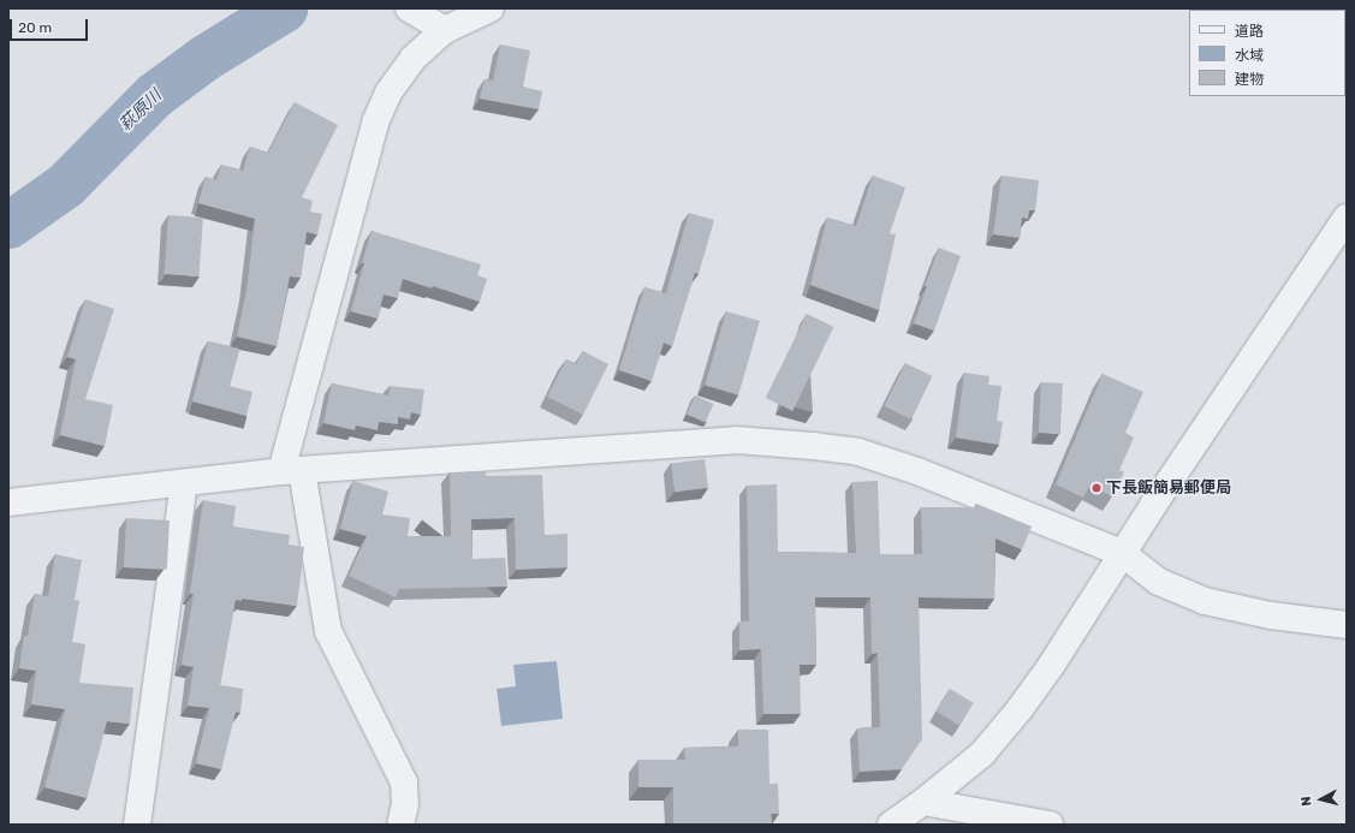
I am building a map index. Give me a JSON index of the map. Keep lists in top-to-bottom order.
{
  "water": ["萩原川"],
  "places": ["下長飯簡易郵便局"],
  "legend": ["道路", "水域", "建物"],
  "scale_bar": "20 m",
  "north": "left"
}
